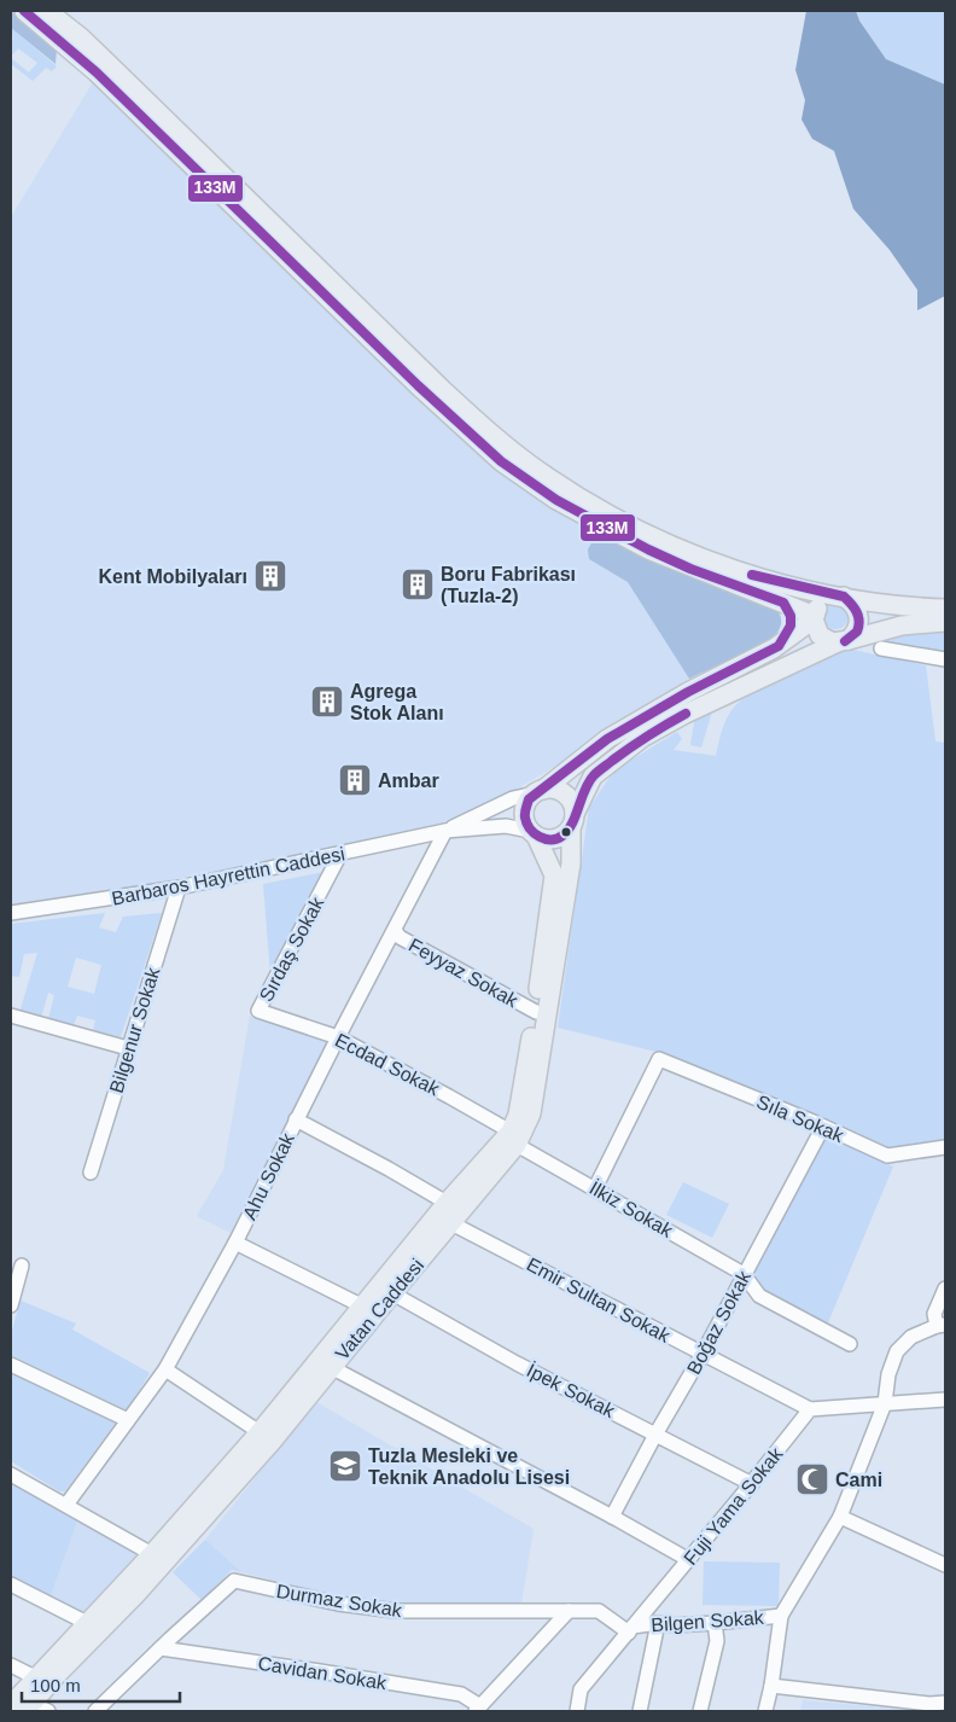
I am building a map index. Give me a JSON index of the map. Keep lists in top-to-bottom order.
{
  "streets": {
    "main road": ["Vatan Caddesi"],
    "street": [
      "Barbaros Hayrettin Caddesi",
      "Sırdaş Sokak",
      "Feyyaz Sokak",
      "Bilgenur Sokak",
      "Ecdad Sokak",
      "Sıla Sokak",
      "Ahu Sokak",
      "İlkiz Sokak",
      "Emir Sultan Sokak",
      "Boğaz Sokak",
      "İpek Sokak",
      "Fuji Yama Sokak",
      "Durmaz Sokak",
      "Bilgen Sokak",
      "Cavidan Sokak"
    ]
  },
  "crossings": [
    ["Barbaros Hayrettin Caddesi", "Sırdaş Sokak"],
    ["Barbaros Hayrettin Caddesi", "Bilgenur Sokak"],
    ["Barbaros Hayrettin Caddesi", "Ahu Sokak"],
    ["Sırdaş Sokak", "Ecdad Sokak"],
    ["Feyyaz Sokak", "Ahu Sokak"],
    ["Feyyaz Sokak", "Vatan Caddesi"],
    ["Ecdad Sokak", "Ahu Sokak"],
    ["Ecdad Sokak", "İlkiz Sokak"],
    ["Ecdad Sokak", "Vatan Caddesi"],
    ["Sıla Sokak", "İlkiz Sokak"],
    ["Sıla Sokak", "Boğaz Sokak"],
    ["İlkiz Sokak", "Vatan Caddesi"],
    ["İlkiz Sokak", "Boğaz Sokak"],
    ["Emir Sultan Sokak", "Vatan Caddesi"],
    ["Emir Sultan Sokak", "Boğaz Sokak"],
    ["Emir Sultan Sokak", "Fuji Yama Sokak"],
    ["Vatan Caddesi", "İpek Sokak"],
    ["Boğaz Sokak", "İpek Sokak"],
    ["İpek Sokak", "Fuji Yama Sokak"],
    ["Fuji Yama Sokak", "Durmaz Sokak"],
    ["Fuji Yama Sokak", "Bilgen Sokak"],
    ["Durmaz Sokak", "Bilgen Sokak"],
    ["Durmaz Sokak", "Cavidan Sokak"]
  ],
  "places": {
    "building": [
      "Kent Mobilyaları",
      "Boru Fabrikası (Tuzla-2)",
      "Agrega Stok Alanı",
      "Ambar"
    ],
    "school or university": ["Tuzla Mesleki ve Teknik Anadolu Lisesi"],
    "mosque": ["Cami"]
  },
  "lines": ["transit line 133M"],
  "scale_bar": "100 m"
}
